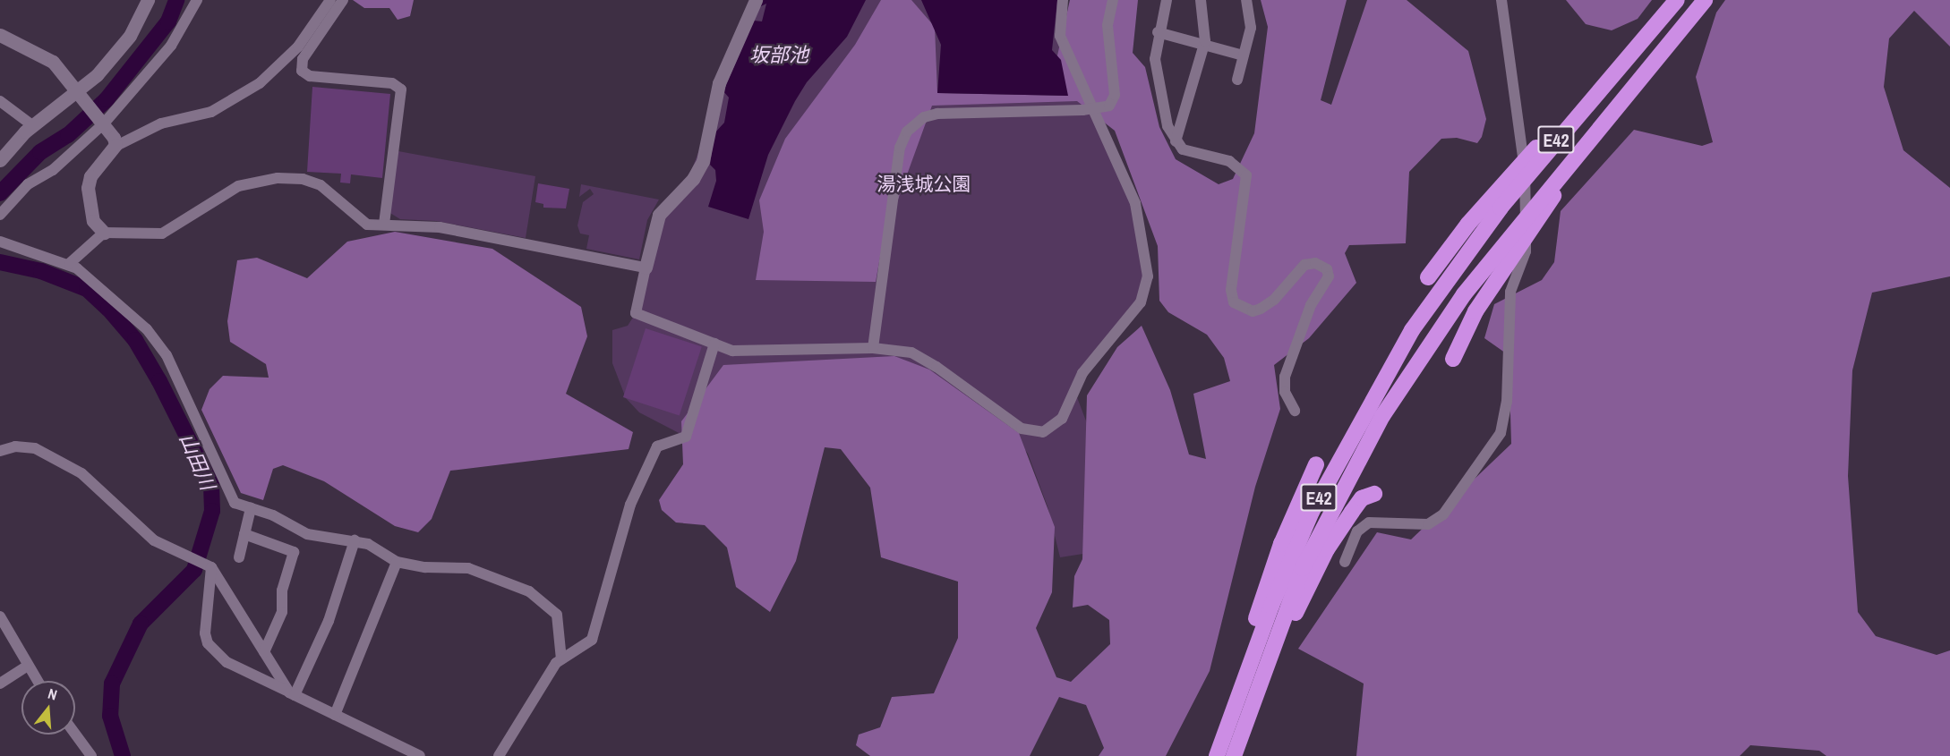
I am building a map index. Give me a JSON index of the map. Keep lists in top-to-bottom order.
{
  "streets": {
    "highway": ["E42"]
  },
  "water": ["坂部池", "山田川"],
  "parks": ["湯浅城公園"],
  "north": "top"
}
